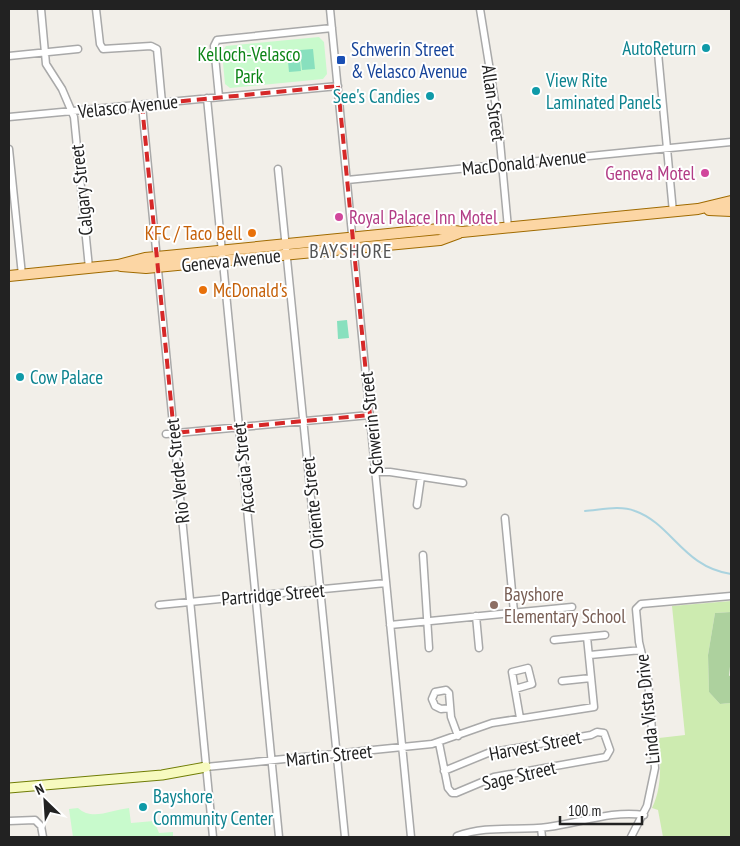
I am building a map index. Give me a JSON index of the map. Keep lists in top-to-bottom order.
{
  "streets": {
    "main road": ["Geneva Avenue"],
    "street": [
      "Allan Street",
      "Velasco Avenue",
      "MacDonald Avenue",
      "Calgary Street",
      "Schwerin Street",
      "Accacia Street",
      "Rio Verde Street",
      "Oriente Street",
      "Partridge Street",
      "Linda Vista Drive",
      "Harvest Street",
      "Martin Street",
      "Sage Street"
    ]
  },
  "crossings": [
    ["Allan Street", "MacDonald Avenue"],
    ["Allan Street", "Geneva Avenue"],
    ["Velasco Avenue", "Calgary Street"],
    ["Velasco Avenue", "Schwerin Street"],
    ["Velasco Avenue", "Accacia Street"],
    ["Velasco Avenue", "Rio Verde Street"],
    ["MacDonald Avenue", "Schwerin Street"],
    ["Calgary Street", "Geneva Avenue"],
    ["Geneva Avenue", "Schwerin Street"],
    ["Geneva Avenue", "Accacia Street"],
    ["Geneva Avenue", "Rio Verde Street"],
    ["Geneva Avenue", "Oriente Street"],
    ["Schwerin Street", "Partridge Street"],
    ["Schwerin Street", "Martin Street"],
    ["Accacia Street", "Partridge Street"],
    ["Accacia Street", "Martin Street"],
    ["Rio Verde Street", "Partridge Street"],
    ["Rio Verde Street", "Martin Street"],
    ["Oriente Street", "Partridge Street"],
    ["Oriente Street", "Martin Street"],
    ["Harvest Street", "Sage Street"],
    ["Martin Street", "Sage Street"]
  ],
  "districts": ["BAYSHORE"],
  "parks": ["Kelloch-Velasco Park"],
  "places": {
    "other": [
      "AutoReturn",
      "View Rite Laminated Panels",
      "See's Candies",
      "Geneva Motel",
      "Royal Palace Inn Motel",
      "KFC / Taco Bell",
      "McDonald's",
      "Cow Palace",
      "Bayshore Elementary School",
      "Bayshore Community Center"
    ],
    "transit": ["Schwerin Street & Velasco Avenue"]
  },
  "scale_bar": "100 m",
  "north": "top left"
}
